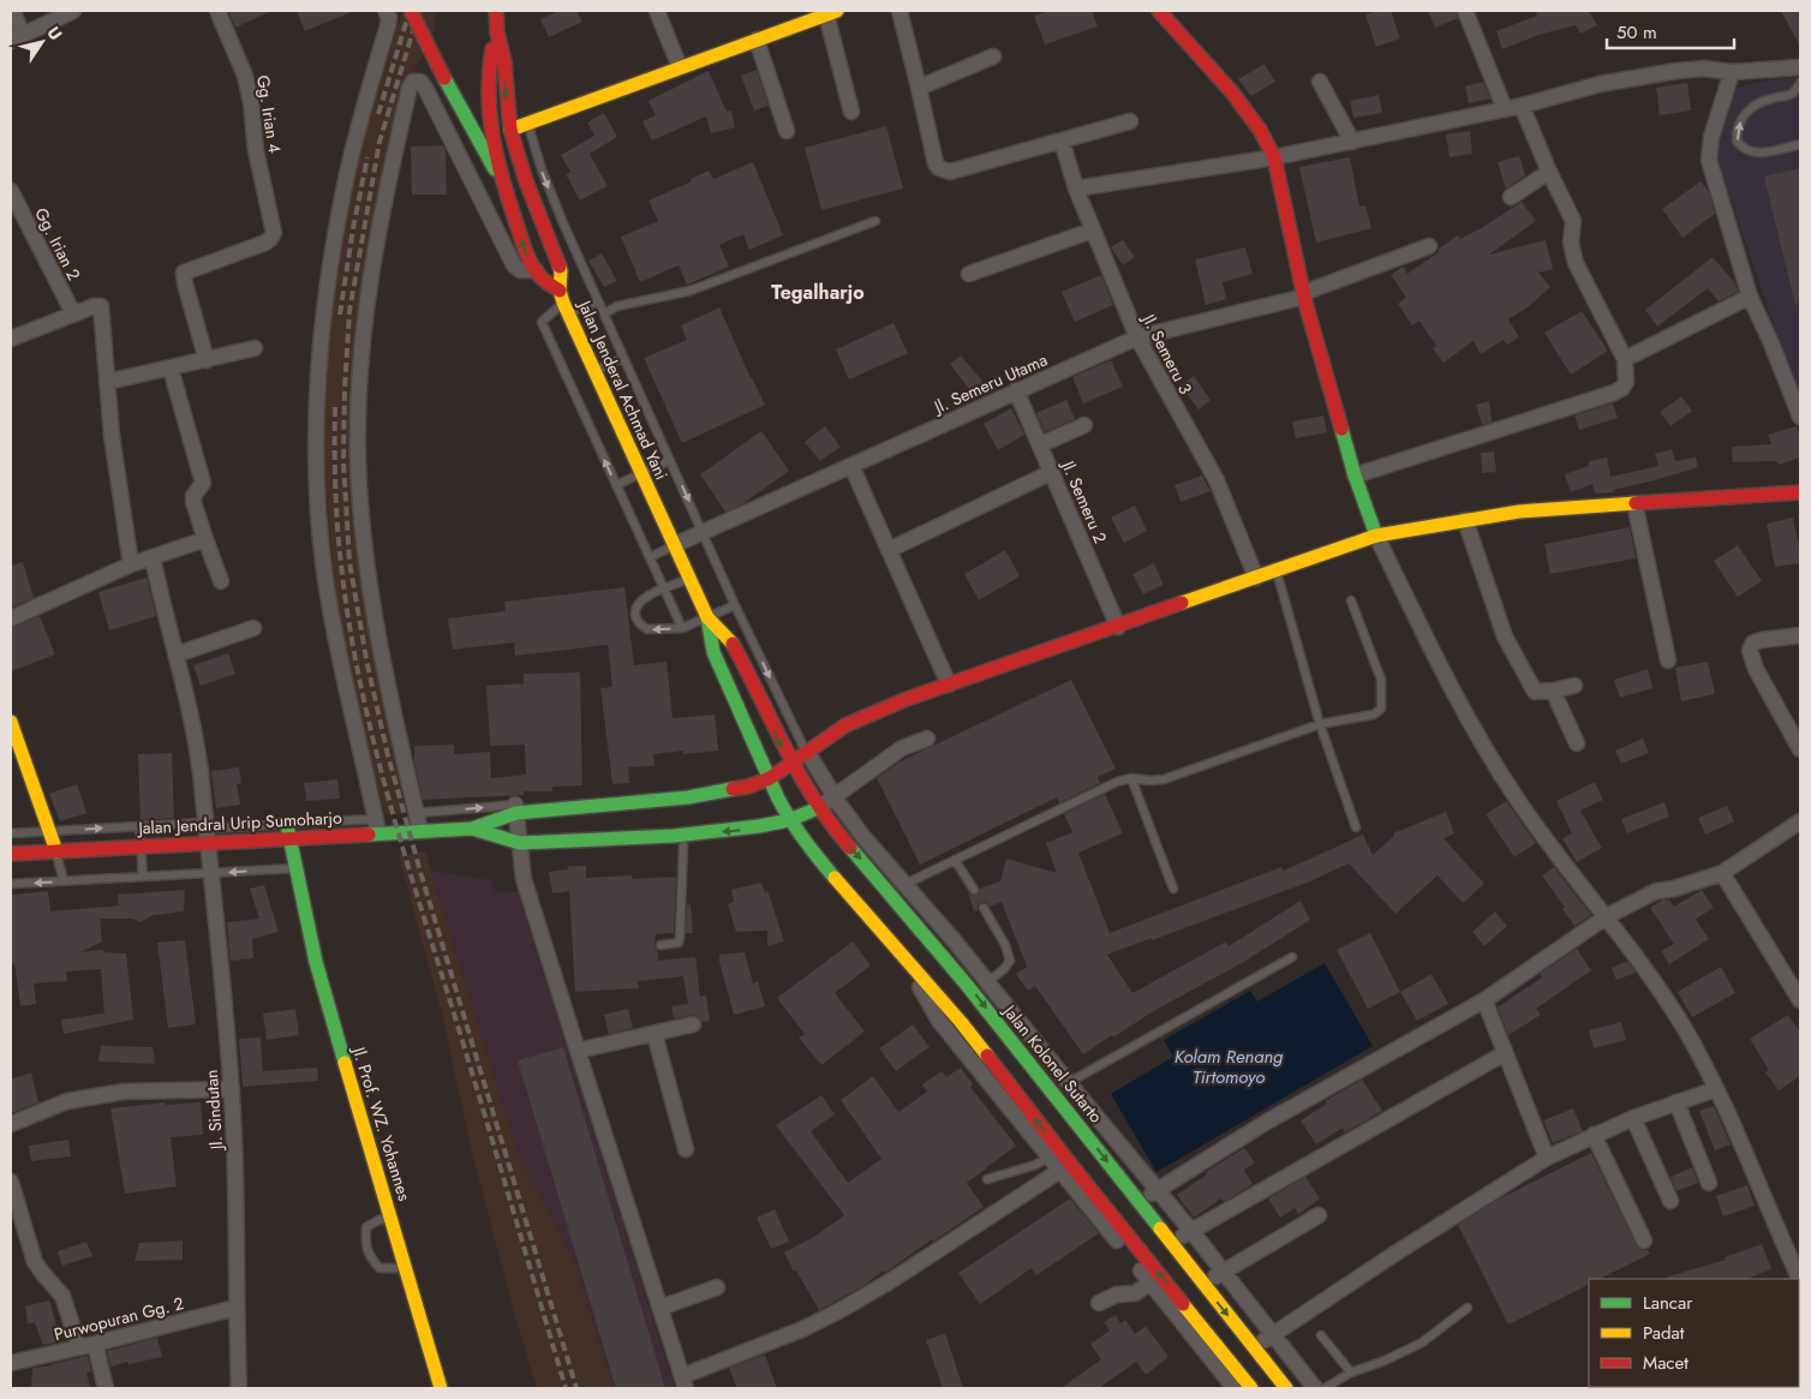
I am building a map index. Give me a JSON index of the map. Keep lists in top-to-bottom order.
{
  "streets": {
    "main road": [
      "Jalan Jenderal Achmad Yani",
      "Jalan Jendral Urip Sumoharjo",
      "Jalan Kolonel Sutarto",
      "Jl. Prof. WZ. Yohannes"
    ],
    "street": [
      "Gg. Irian 4",
      "Gg. Irian 2",
      "Jl. Semeru 3",
      "Jl. Semeru Utama",
      "Jl. Semeru 2",
      "Jl. Sindutan",
      "Purwopuran Gg. 2"
    ]
  },
  "crossings": [
    ["Jl. Semeru 3", "Jl. Semeru Utama"],
    ["Jl. Semeru 3", "Jalan Jendral Urip Sumoharjo"],
    ["Jl. Semeru Utama", "Jalan Jenderal Achmad Yani"],
    ["Jl. Semeru Utama", "Jl. Semeru 2"],
    ["Jalan Jenderal Achmad Yani", "Jalan Jendral Urip Sumoharjo"],
    ["Jalan Jenderal Achmad Yani", "Jalan Kolonel Sutarto"],
    ["Jl. Semeru 2", "Jalan Jendral Urip Sumoharjo"],
    ["Jalan Jendral Urip Sumoharjo", "Jalan Kolonel Sutarto"],
    ["Jalan Jendral Urip Sumoharjo", "Jl. Sindutan"],
    ["Jalan Jendral Urip Sumoharjo", "Jl. Prof. WZ. Yohannes"],
    ["Jl. Sindutan", "Purwopuran Gg. 2"]
  ],
  "districts": ["Tegalharjo"],
  "water": ["Kolam Renang Tirtomoyo"],
  "legend": ["Lancar", "Padat", "Macet"],
  "scale_bar": "50 m",
  "north": "top right"
}
